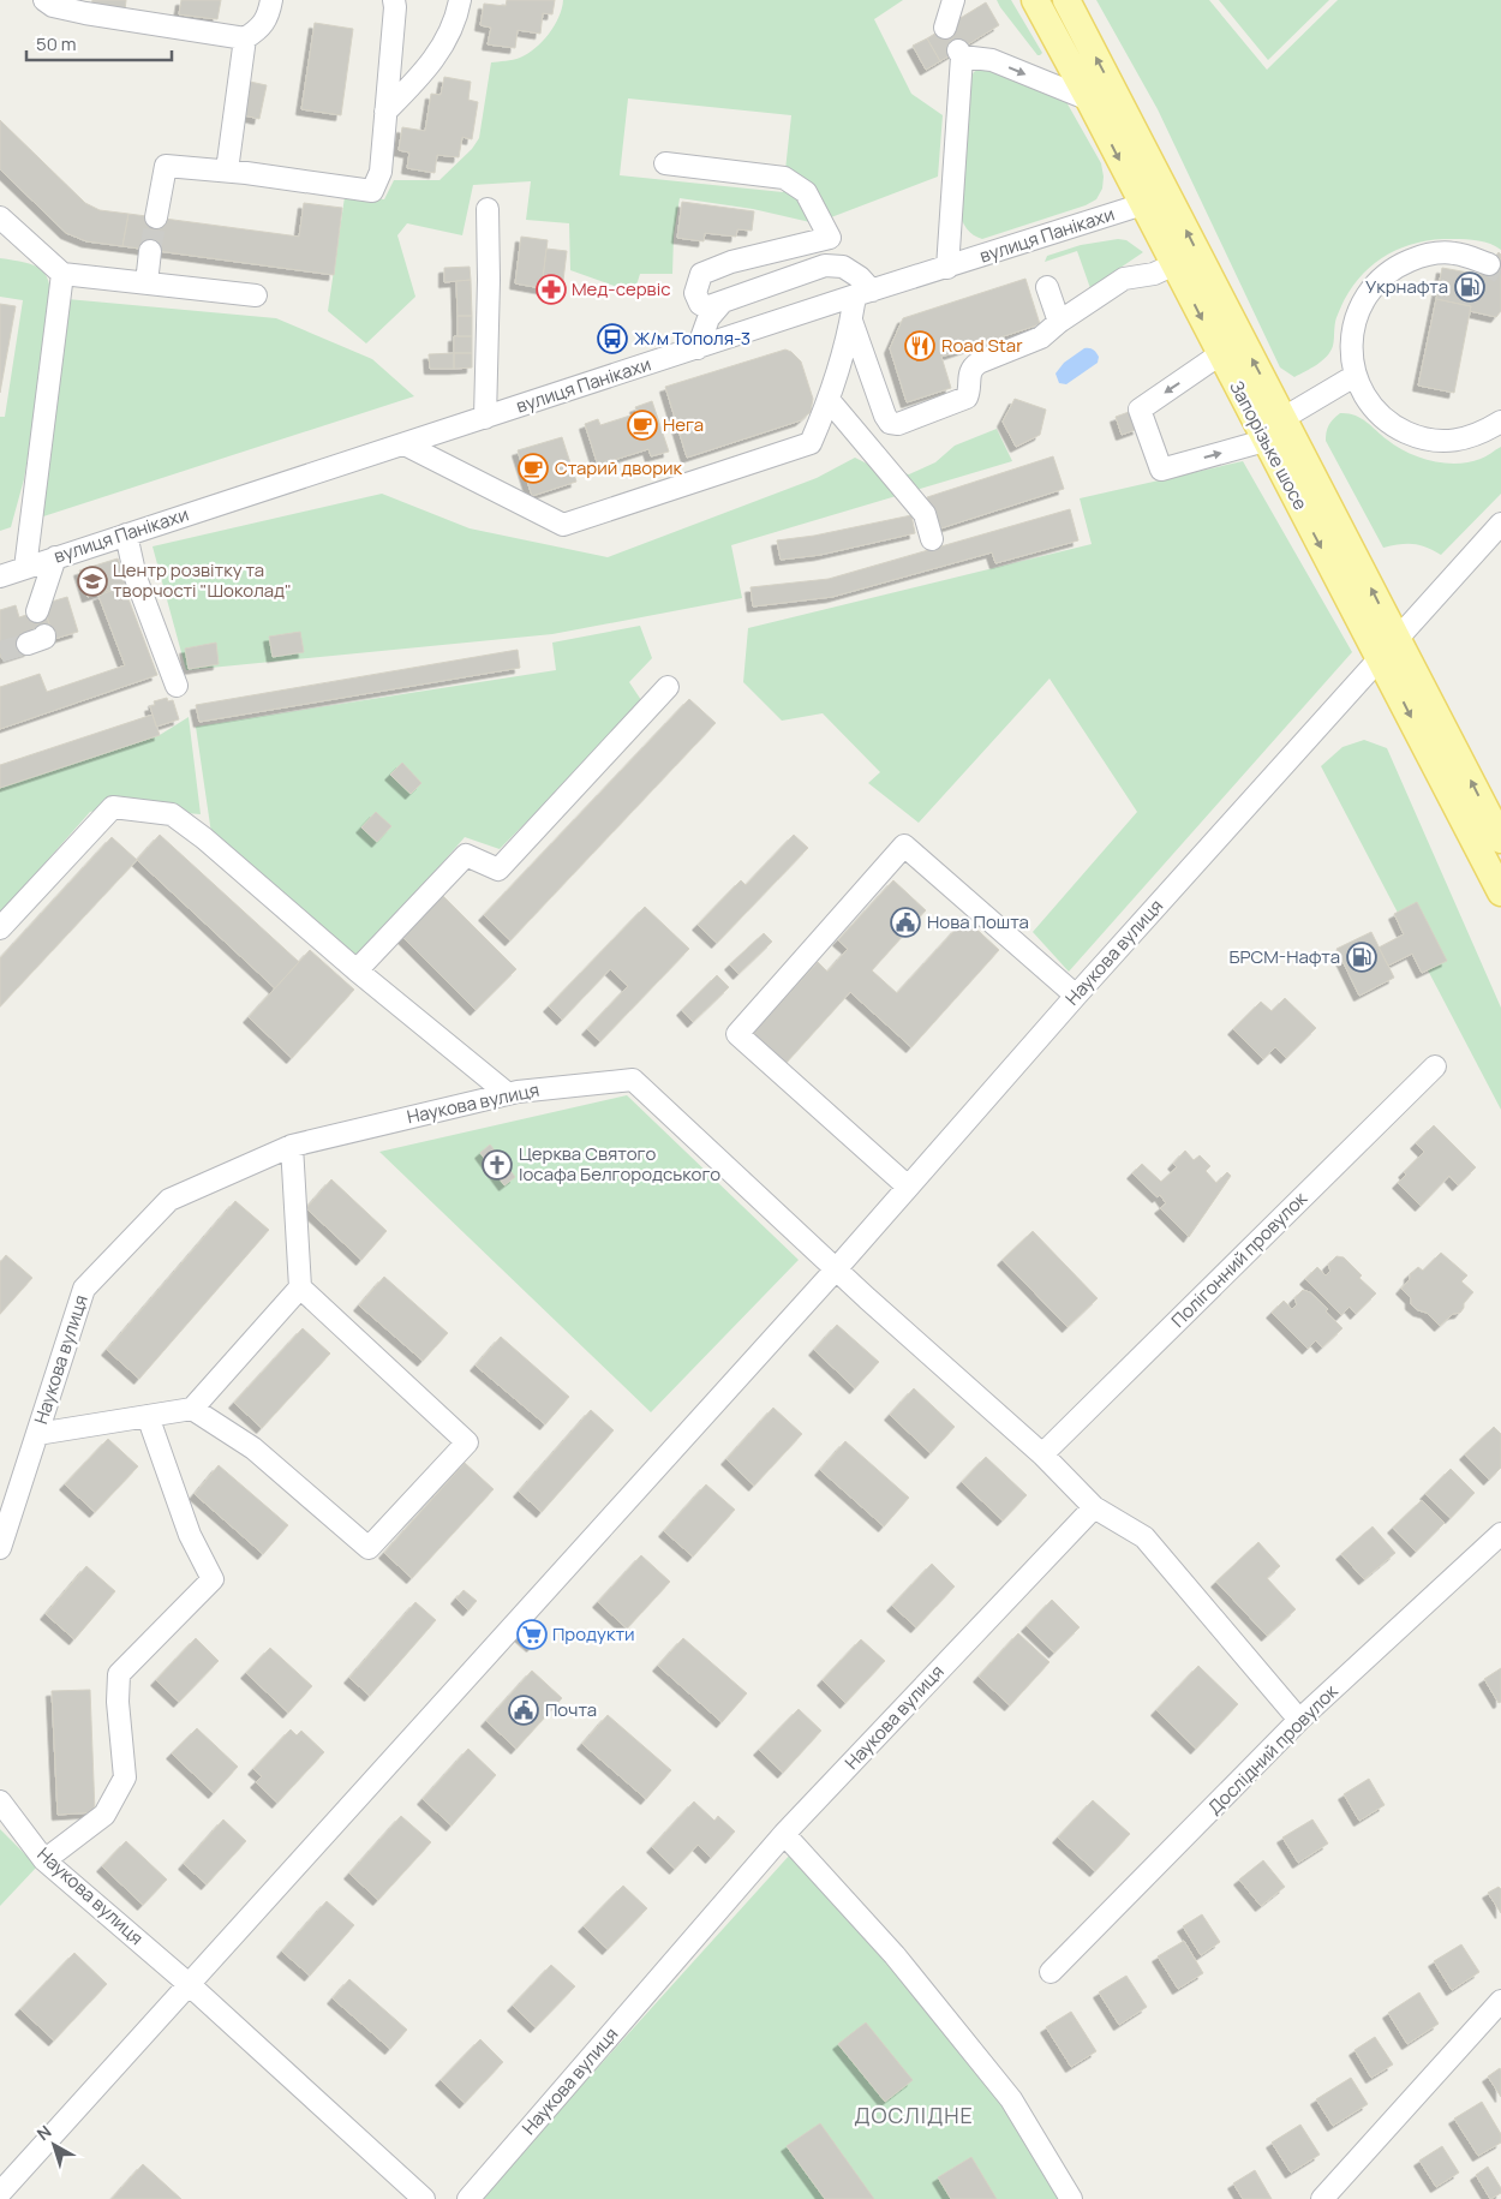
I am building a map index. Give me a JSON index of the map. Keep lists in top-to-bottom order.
{
  "streets": {
    "main road": ["Запорізьке шосе"],
    "street": [
      "вулиця Панікахи",
      "Наукова вулиця",
      "Полігонний провулок",
      "Дослідний провулок"
    ]
  },
  "crossings": [
    ["вулиця Панікахи", "Запорізьке шосе"],
    ["Запорізьке шосе", "Наукова вулиця"],
    ["Наукова вулиця", "Полігонний провулок"]
  ],
  "districts": ["ДОСЛІДНЕ"],
  "places": {
    "fuel station": ["Укрнафта", "БРСМ-Нафта"],
    "pharmacy": ["Мед-сервіс"],
    "bus stop": ["Ж/м Тополя-3"],
    "restaurant": ["Road Star"],
    "cafe": ["Нега", "Старий дворик"],
    "school or university": ["Центр розвітку та творчості \"Шоколад\""],
    "public building": ["Нова Пошта", "Почта"],
    "church": ["Церква Святого Іосафа Белгородського"],
    "supermarket": ["Продукти"]
  },
  "scale_bar": "50 m",
  "north": "top left"
}
